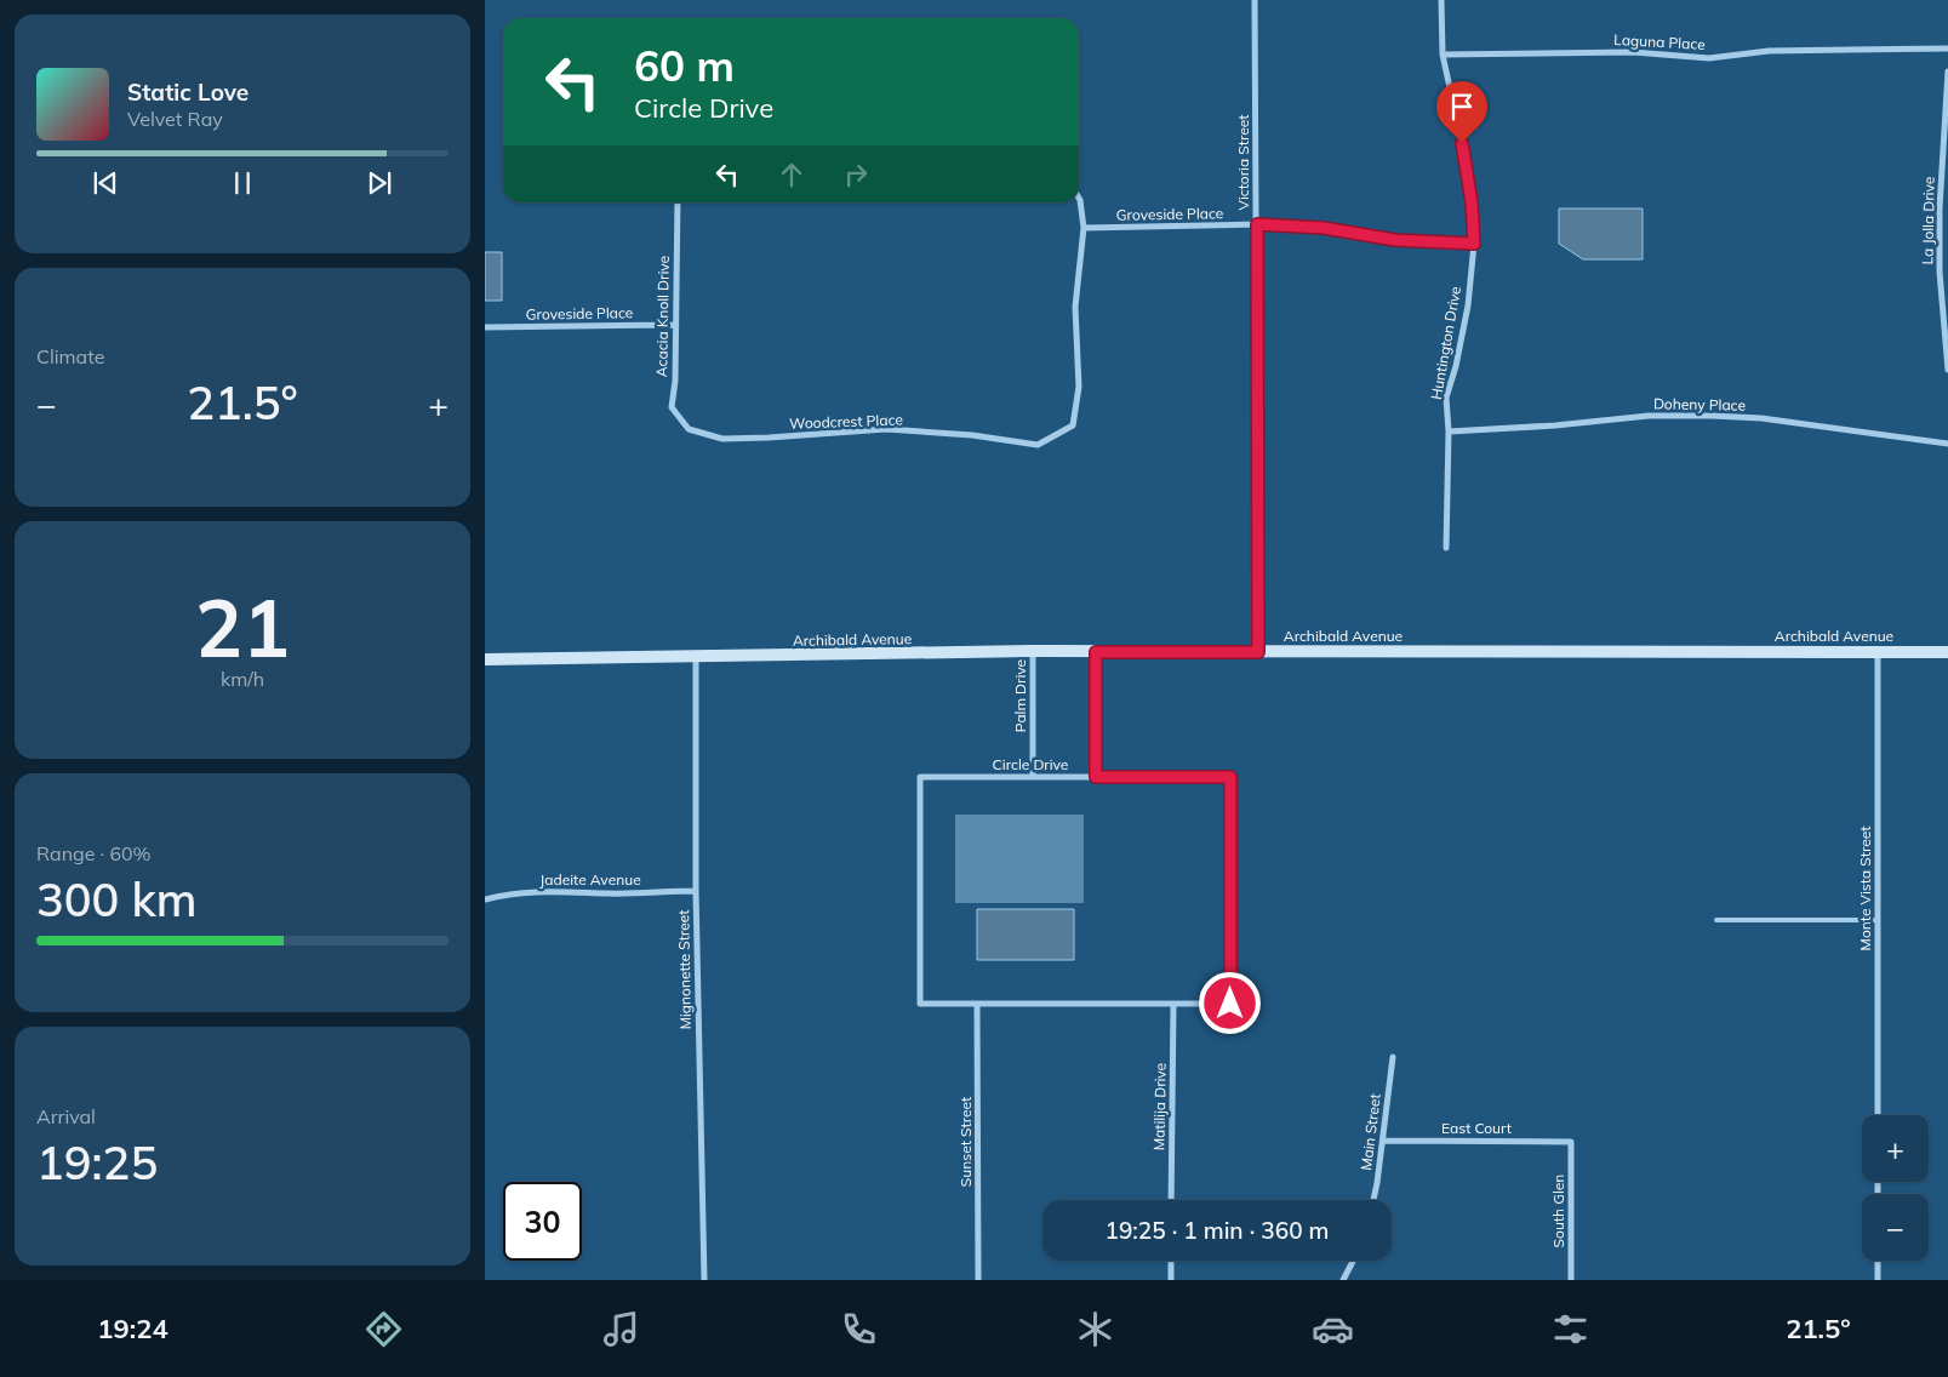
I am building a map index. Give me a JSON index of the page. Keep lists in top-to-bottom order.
{
  "streets": {
    "main road": ["Archibald Avenue"],
    "street": [
      "Laguna Place",
      "Victoria Street",
      "Groveside Place",
      "La Jolla Drive",
      "Acacia Knoll Drive",
      "Huntington Drive",
      "Doheny Place",
      "Woodcrest Place",
      "Palm Drive",
      "Circle Drive",
      "Jadeite Avenue",
      "Monte Vista Street",
      "Mignonette Street",
      "Matilija Drive",
      "East Court",
      "Main Street",
      "Sunset Street",
      "South Glen"
    ]
  },
  "crossings": [
    ["Laguna Place", "Huntington Drive"],
    ["Victoria Street", "Groveside Place"],
    ["Victoria Street", "Archibald Avenue"],
    ["Groveside Place", "Acacia Knoll Drive"],
    ["Groveside Place", "Huntington Drive"],
    ["Groveside Place", "Woodcrest Place"],
    ["Acacia Knoll Drive", "Woodcrest Place"],
    ["Huntington Drive", "Doheny Place"],
    ["Archibald Avenue", "Palm Drive"],
    ["Archibald Avenue", "Monte Vista Street"],
    ["Archibald Avenue", "Mignonette Street"],
    ["Palm Drive", "Circle Drive"],
    ["Circle Drive", "Matilija Drive"],
    ["Circle Drive", "Sunset Street"],
    ["Jadeite Avenue", "Mignonette Street"],
    ["East Court", "Main Street"],
    ["East Court", "South Glen"]
  ],
  "page": {
    "turn": ["60 m", "Circle Drive"],
    "song": ["Static Love", "Velvet Ray"],
    "tile": [
      "Climate",
      ["21", "km/h"],
      ["Range · 60%", "300 km"],
      ["Arrival", "19:25"]
    ],
    "heat": ["−", "21.5°", "+"],
    "map_buttons": ["+", "−"],
    "limit": "30",
    "trip": "19:25 · 1 min · 360 m",
    "tabs": ["19:24", "21.5°"]
  }
}
